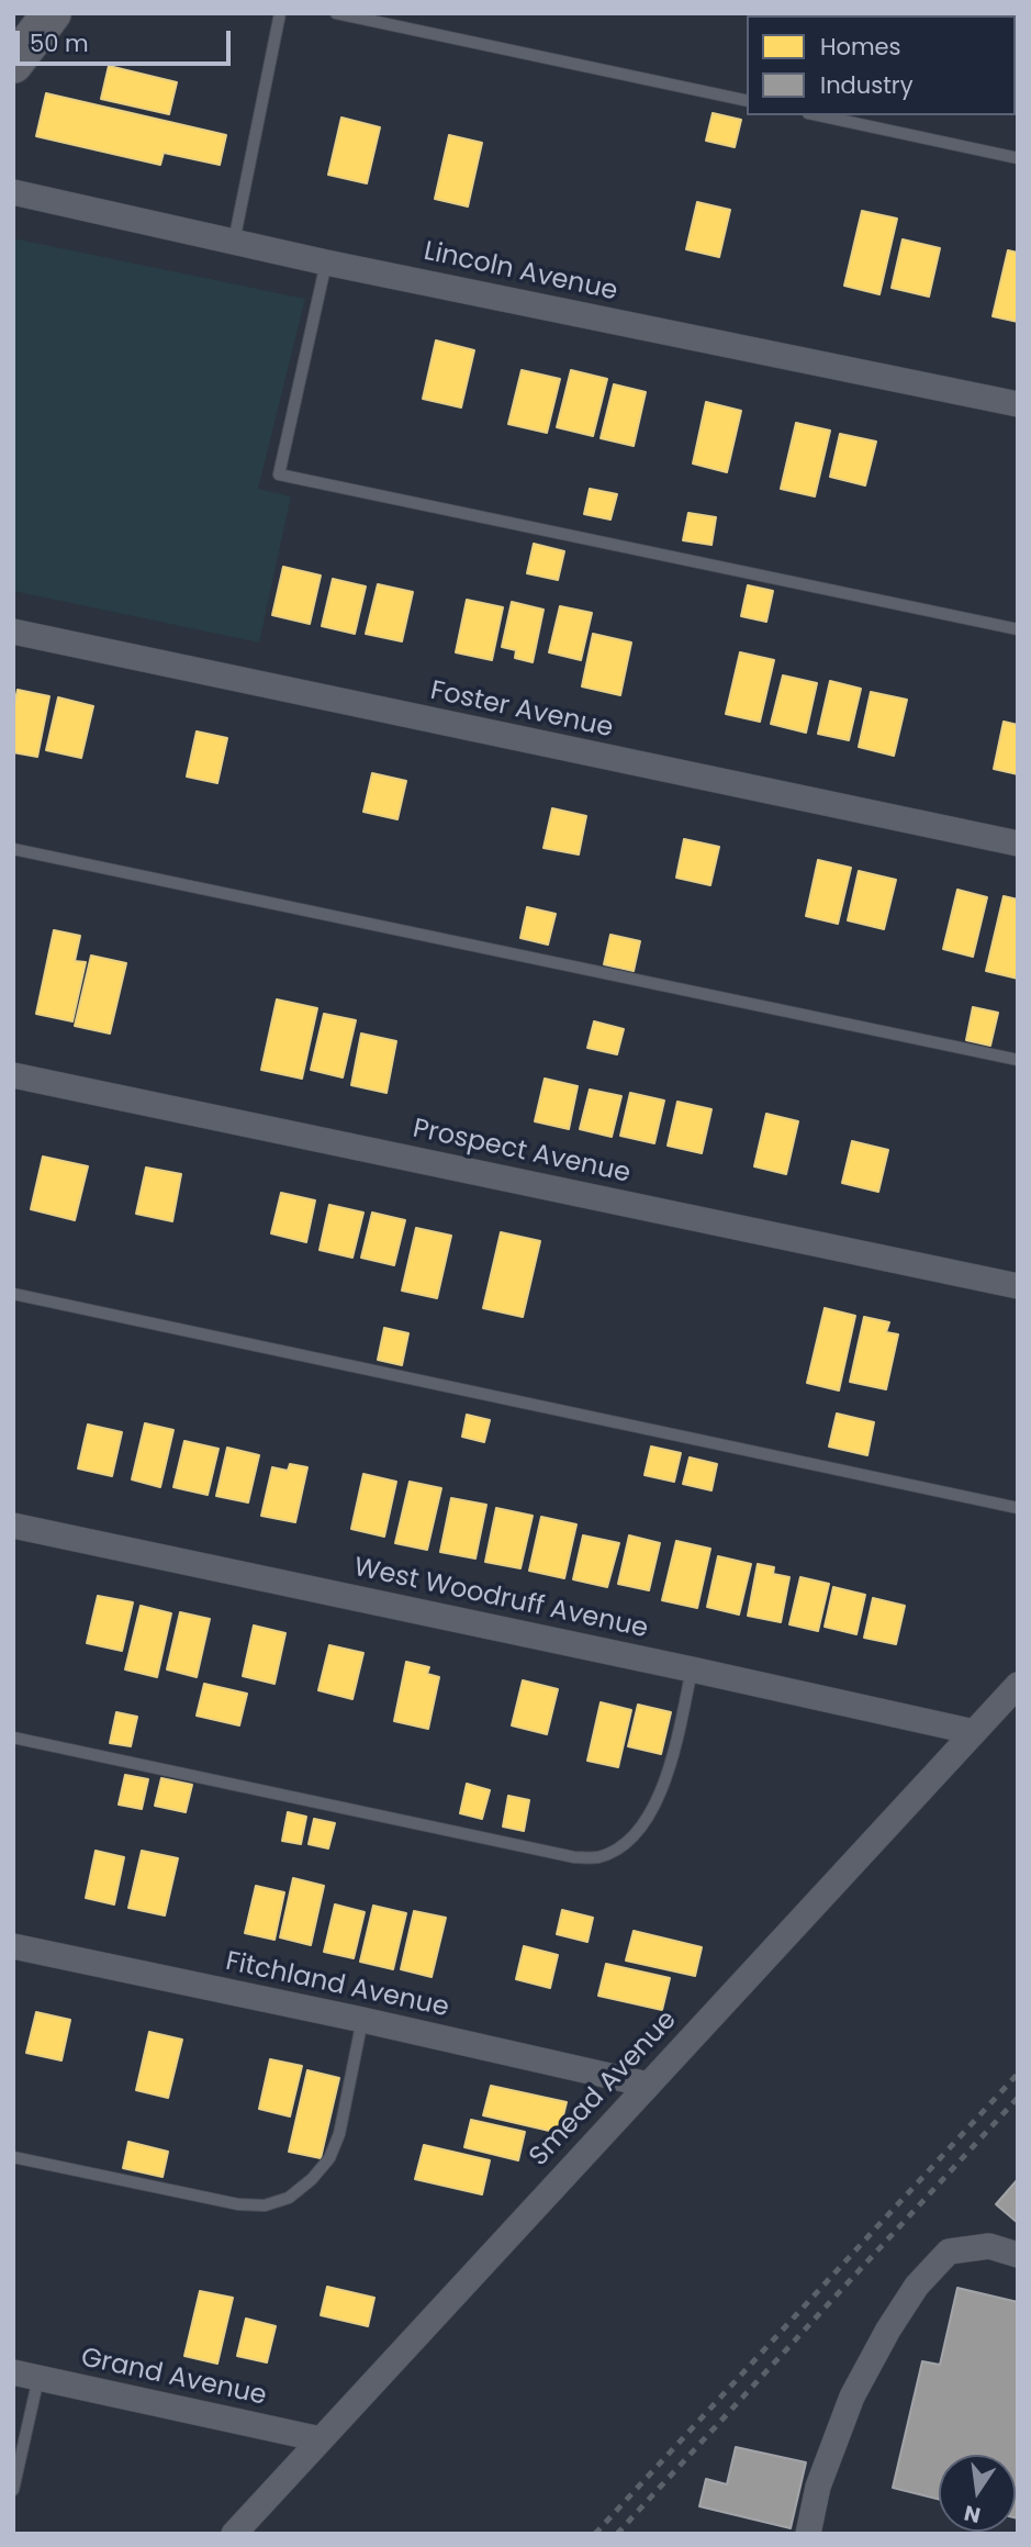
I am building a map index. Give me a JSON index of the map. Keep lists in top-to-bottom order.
{
  "streets": {
    "street": [
      "Lincoln Avenue",
      "Foster Avenue",
      "Prospect Avenue",
      "West Woodruff Avenue",
      "Fitchland Avenue",
      "Smead Avenue",
      "Grand Avenue"
    ]
  },
  "crossings": [
    ["West Woodruff Avenue", "Smead Avenue"],
    ["Fitchland Avenue", "Smead Avenue"],
    ["Smead Avenue", "Grand Avenue"]
  ],
  "legend": ["Homes", "Industry"],
  "scale_bar": "50 m",
  "north": "bottom"
}
